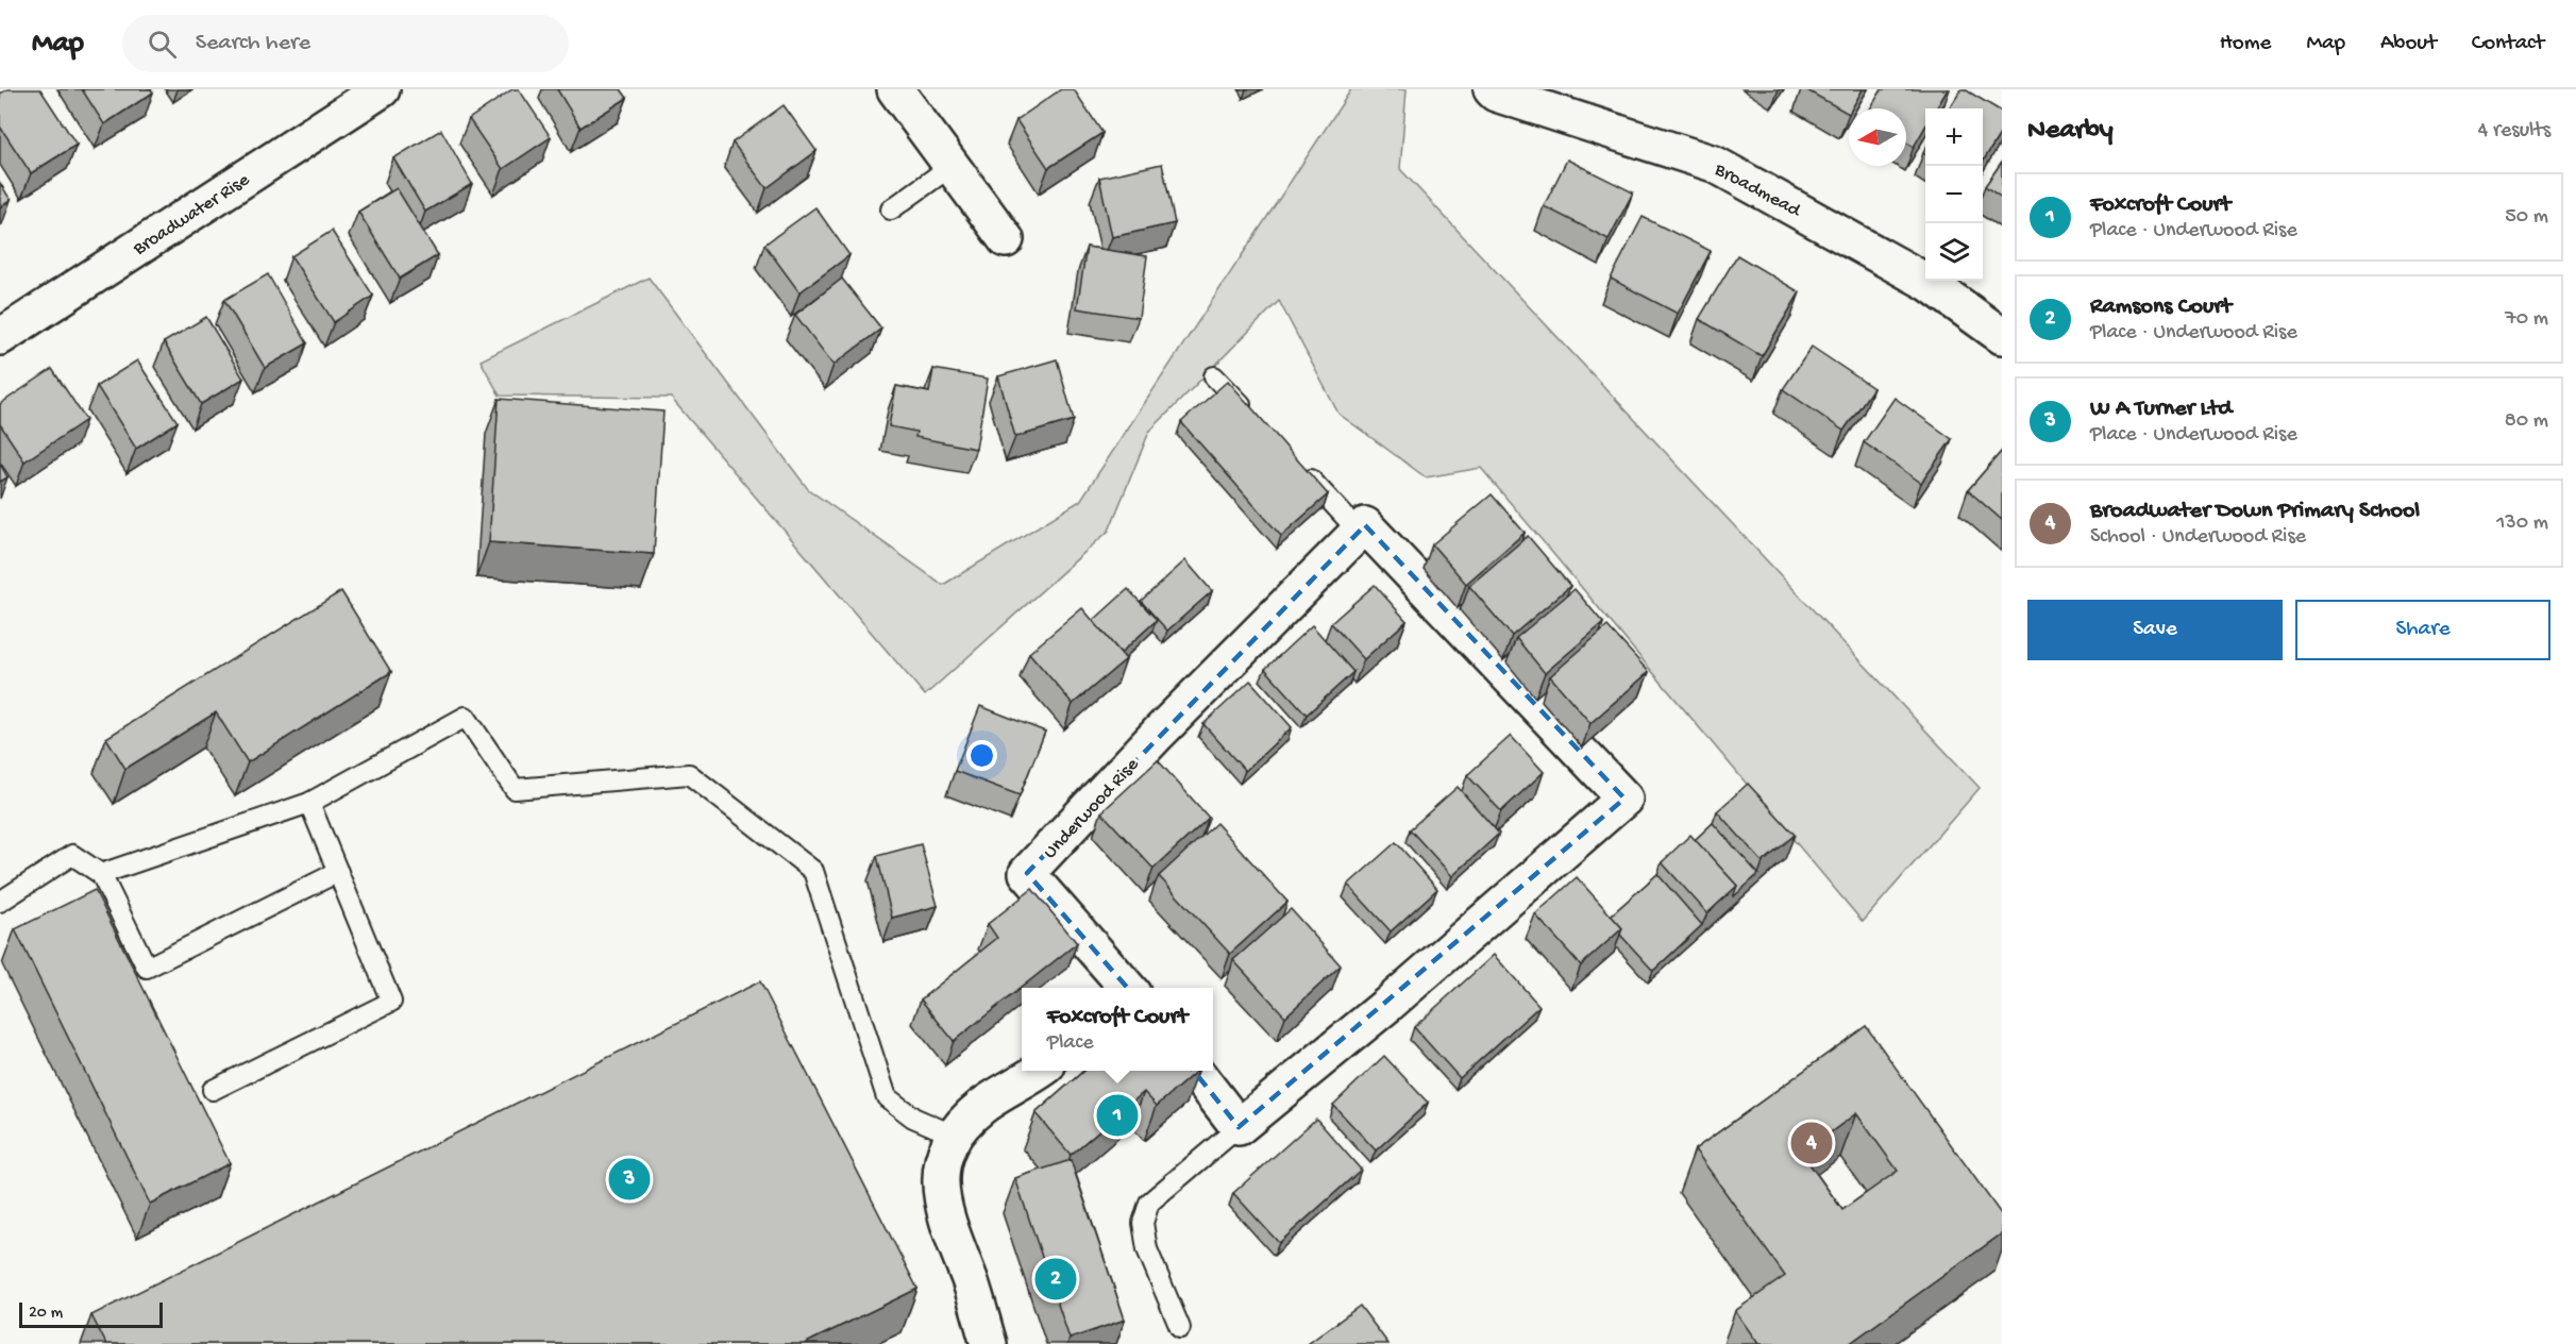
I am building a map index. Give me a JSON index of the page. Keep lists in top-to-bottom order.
{
  "streets": {
    "street": ["Broadmead", "Broadwater Rise", "Underwood Rise"]
  },
  "scale_bar": "20 m",
  "north": "left",
  "page": {
    "header": "Map",
    "search": "Search here",
    "nav": [
      "Home",
      "Map",
      "About",
      "Contact"
    ],
    "heading": ["Nearby", "4 results"],
    "map_buttons": ["+", "−"],
    "list": [
      {
        "mark": "1",
        "name": "Foxcroft Court",
        "note": "Place · Underwood Rise",
        "value": "50 m"
      },
      {
        "mark": "2",
        "name": "Ramsons Court",
        "note": "Place · Underwood Rise",
        "value": "70 m"
      },
      {
        "mark": "3",
        "name": "W A Turner Ltd",
        "note": "Place · Underwood Rise",
        "value": "80 m"
      },
      {
        "mark": "4",
        "name": "Broadwater Down Primary School",
        "note": "School · Underwood Rise",
        "value": "130 m"
      }
    ],
    "buttons": ["Save", "Share"],
    "popup": ["Foxcroft Court", "Place"],
    "pins": [
      "1",
      "4",
      "3",
      "2"
    ],
    "scale": "20 m"
  }
}
